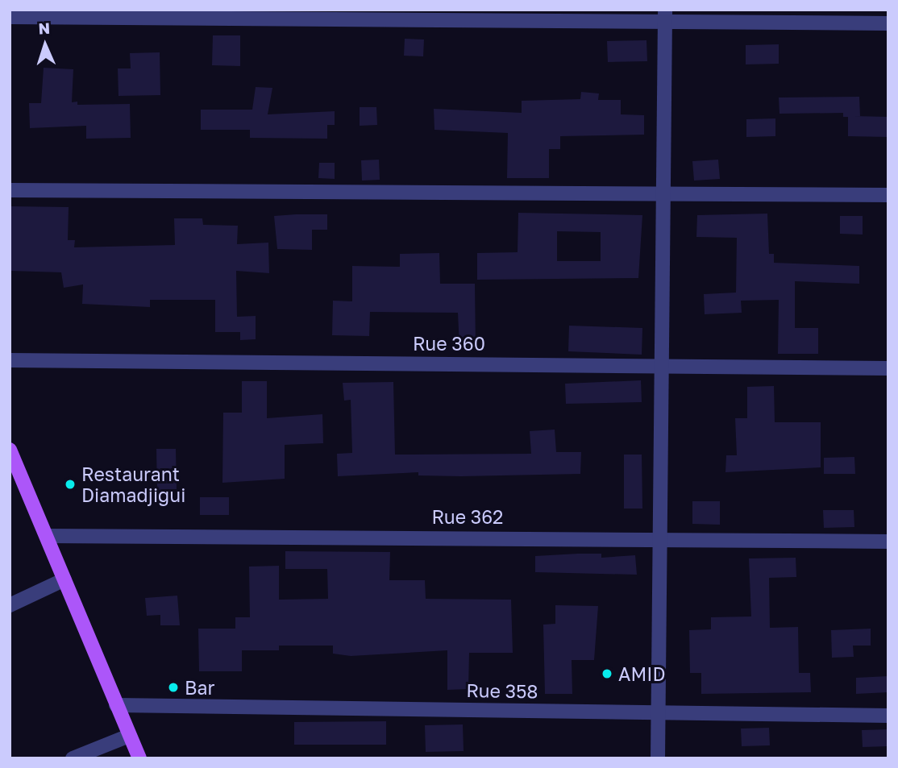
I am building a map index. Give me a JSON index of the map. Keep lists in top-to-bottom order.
{
  "streets": {
    "street": ["Rue 360", "Rue 362", "Rue 358"]
  },
  "places": ["Restaurant Diamadjigui", "AMID", "Bar"],
  "north": "top"
}
